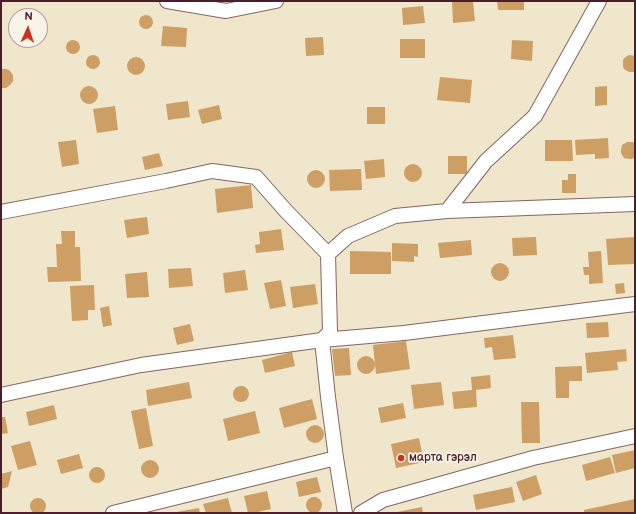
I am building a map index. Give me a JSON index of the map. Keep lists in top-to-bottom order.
{
  "places": ["марта гэрэл"],
  "north": "top"
}
